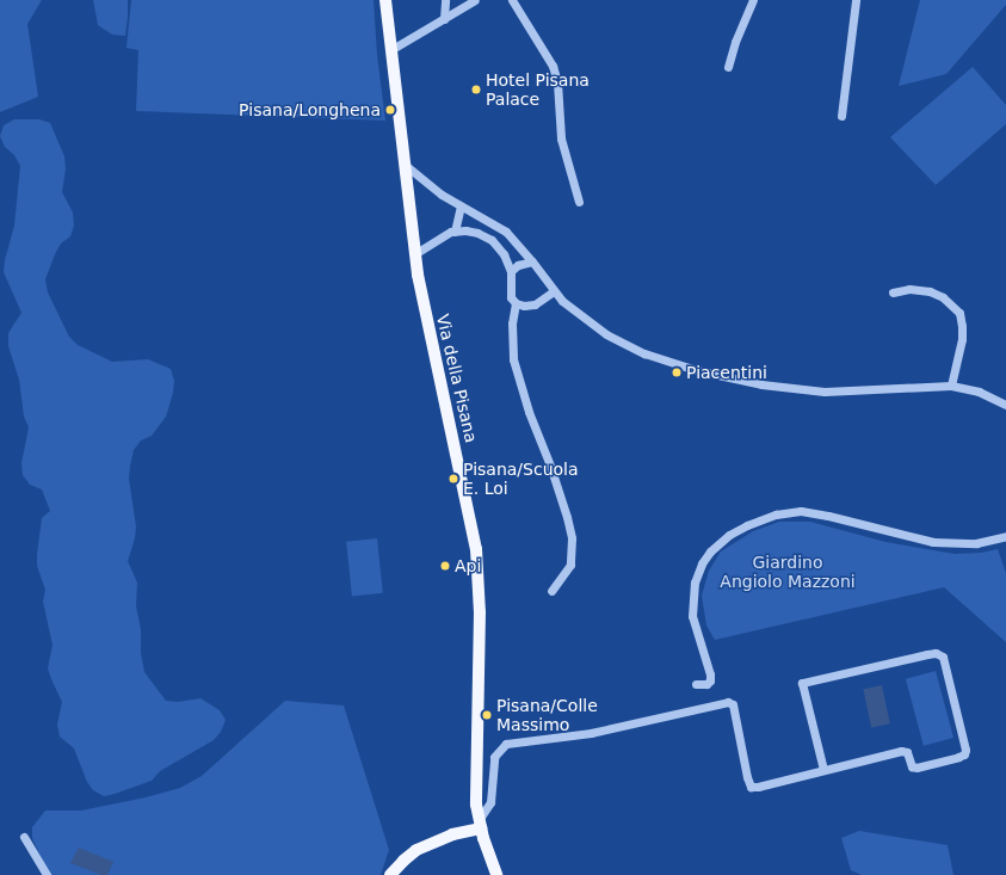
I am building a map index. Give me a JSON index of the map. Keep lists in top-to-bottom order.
{
  "streets": {
    "main road": ["Via della Pisana"]
  },
  "parks": ["Giardino Angiolo Mazzoni"],
  "places": [
    "Hotel Pisana Palace",
    "Pisana/Longhena",
    "Piacentini",
    "Pisana/Scuola E. Loi",
    "Api",
    "Pisana/Colle Massimo"
  ]
}
